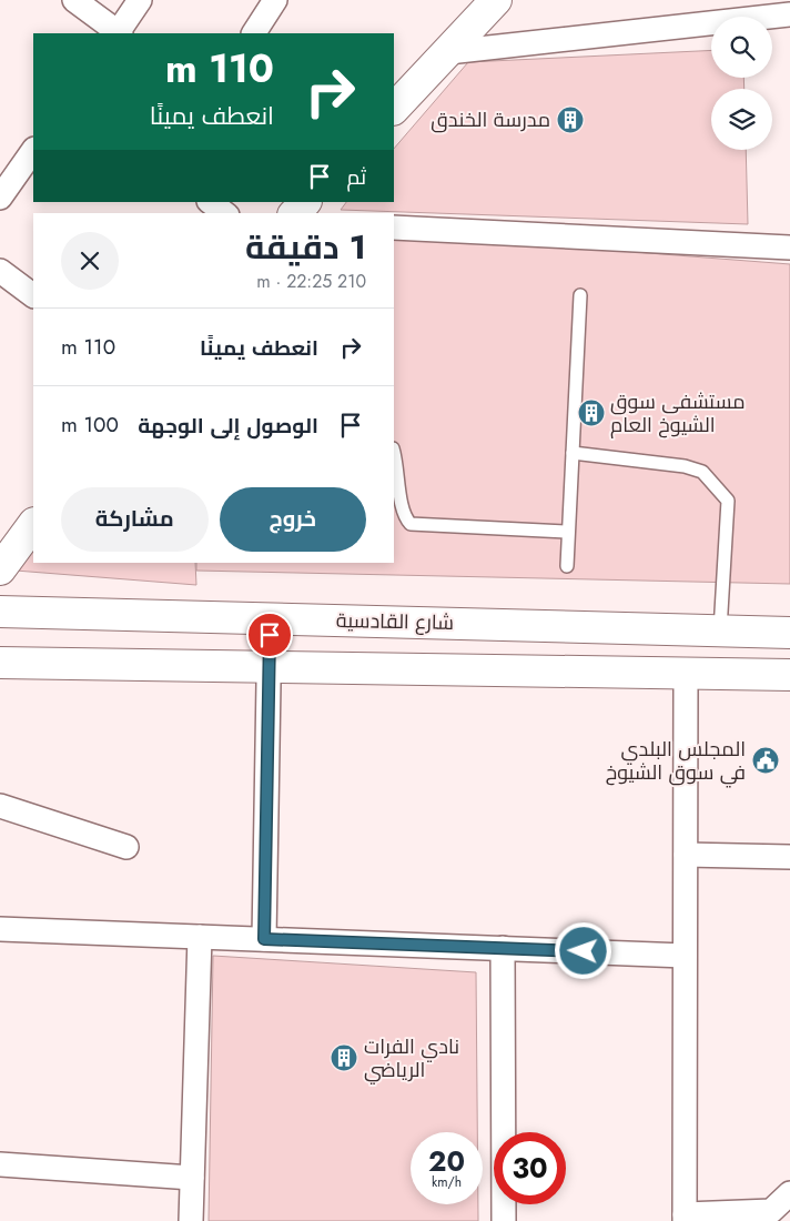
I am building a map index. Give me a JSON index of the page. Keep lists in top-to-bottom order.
{
  "streets": {
    "main road": ["شارع القادسية"]
  },
  "places": {
    "building": ["مدرسة الخندق", "مستشفى سوق الشيوخ العام", "نادي الفرات الرياضي"],
    "public building": ["المجلس البلدي في سوق الشيوخ"]
  },
  "page": {
    "turn": ["110 m", "انعطف يمينًا"],
    "then": "ثم",
    "heading": ["1 دقيقة", "210 m · 22:25"],
    "list": [
      {
        "name": "انعطف يمينًا",
        "value": "110 m"
      },
      {
        "name": "الوصول إلى الوجهة",
        "value": "100 m"
      }
    ],
    "buttons": ["خروج", "مشاركة"],
    "speed": "20 km/h",
    "limit": "30"
  }
}
